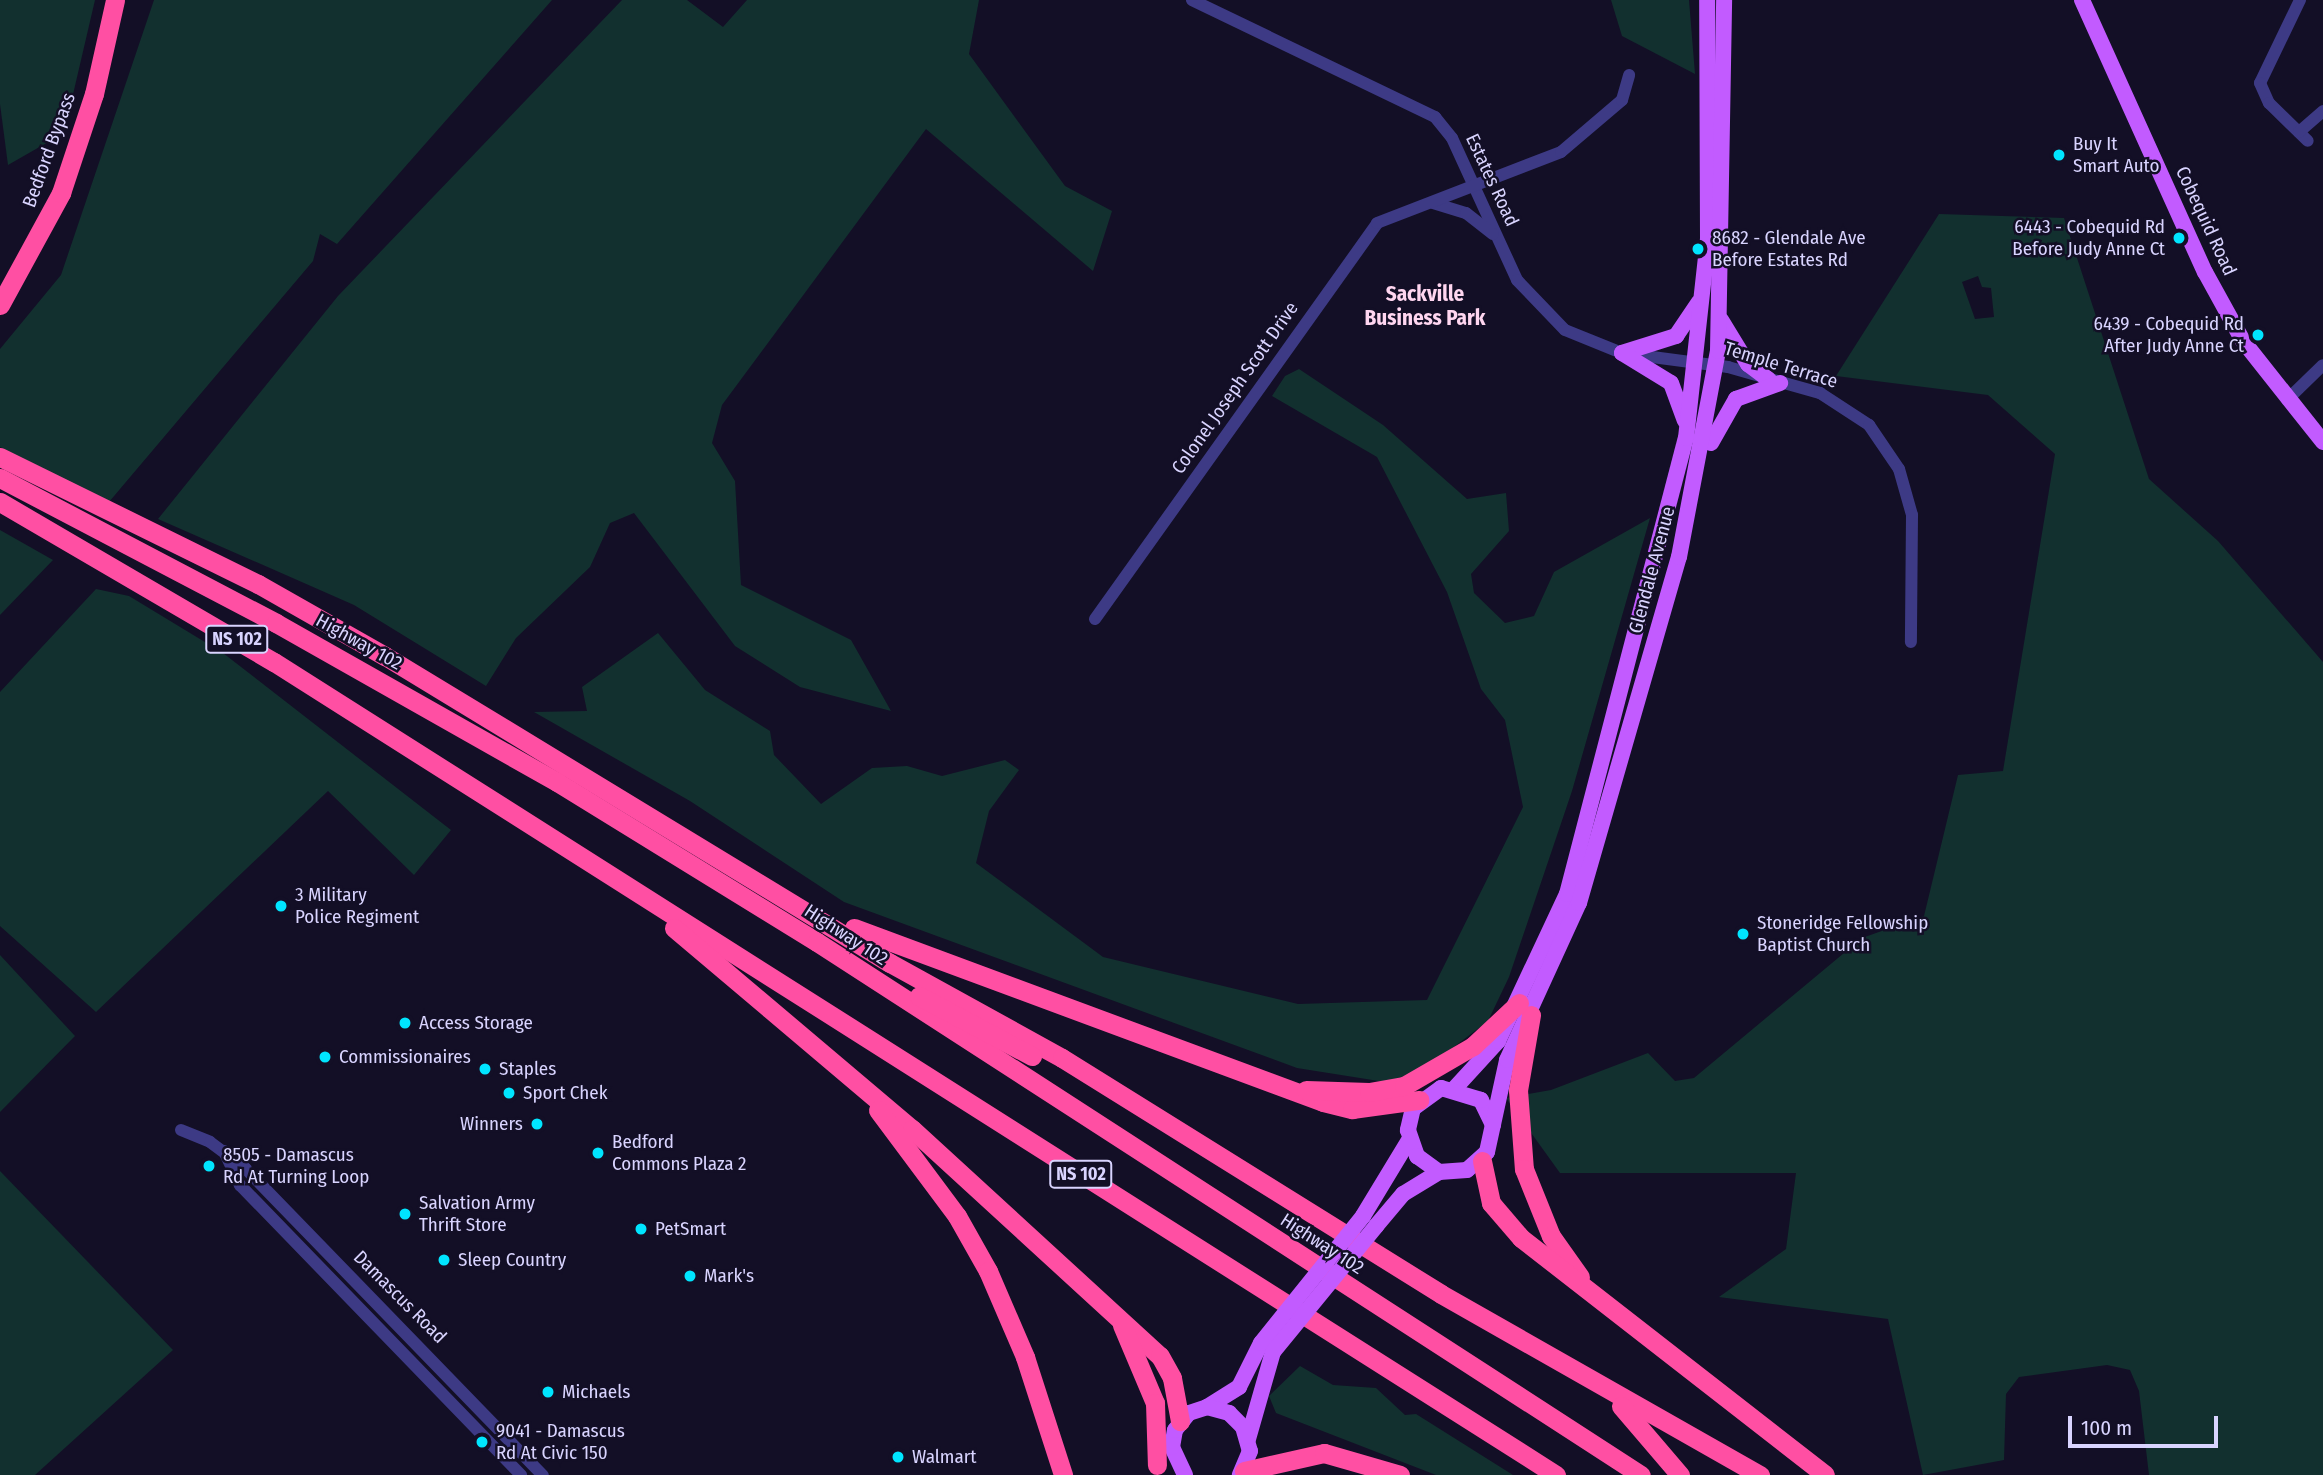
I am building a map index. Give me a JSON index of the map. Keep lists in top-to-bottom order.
{
  "streets": {
    "highway": ["Bedford Bypass", "NS 102", "Highway 102"],
    "main road": ["Cobequid Road", "Glendale Avenue"],
    "street": [
      "Estates Road",
      "Temple Terrace",
      "Colonel Joseph Scott Drive",
      "Damascus Road"
    ]
  },
  "crossings": [
    ["Estates Road", "Temple Terrace"],
    ["Estates Road", "Colonel Joseph Scott Drive"],
    ["Estates Road", "Glendale Avenue"],
    ["Temple Terrace", "Glendale Avenue"]
  ],
  "districts": ["Sackville Business Park"],
  "places": [
    "Buy It Smart Auto",
    "6443 - Cobequid Rd Before Judy Anne Ct",
    "8682 - Glendale Ave Before Estates Rd",
    "6439 - Cobequid Rd After Judy Anne Ct",
    "3 Military Police Regiment",
    "Stoneridge Fellowship Baptist Church",
    "Access Storage",
    "Commissionaires",
    "Staples",
    "Sport Chek",
    "Winners",
    "Bedford Commons Plaza 2",
    "8505 - Damascus Rd At Turning Loop",
    "Salvation Army Thrift Store",
    "PetSmart",
    "Sleep Country",
    "Mark's",
    "Michaels",
    "9041 - Damascus Rd At Civic 150",
    "Walmart"
  ],
  "scale_bar": "100 m"
}
